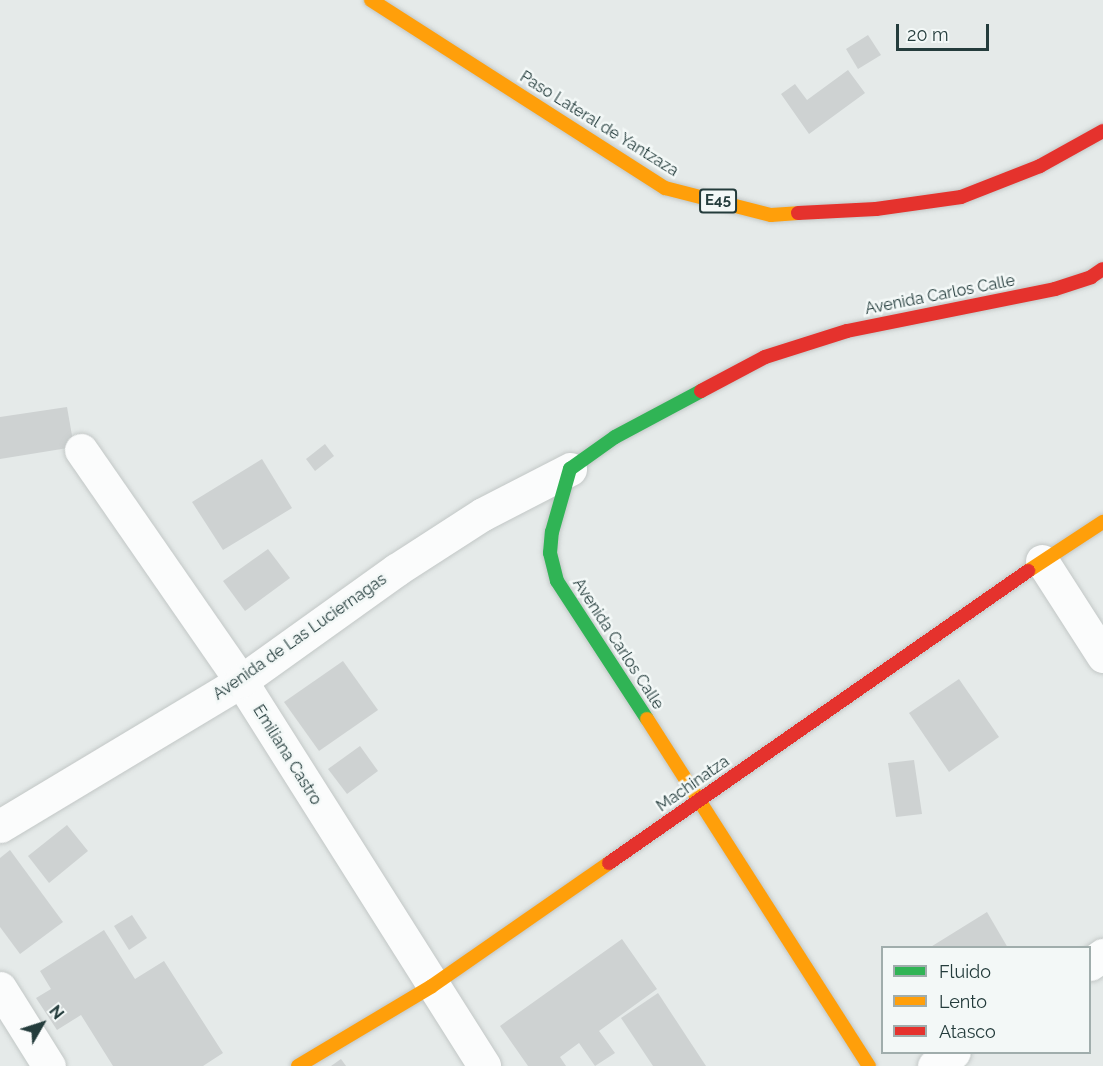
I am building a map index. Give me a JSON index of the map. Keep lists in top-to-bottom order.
{
  "streets": {
    "main road": [
      "Paso Lateral de Yantzaza",
      "E45",
      "Avenida Carlos Calle",
      "Machinatza"
    ],
    "street": ["Avenida de Las Luciernagas", "Emiliana Castro"]
  },
  "crossings": [
    ["Avenida Carlos Calle", "Avenida de Las Luciernagas"],
    ["Avenida Carlos Calle", "Machinatza"],
    ["Avenida de Las Luciernagas", "Emiliana Castro"],
    ["Emiliana Castro", "Machinatza"]
  ],
  "legend": ["Fluido", "Lento", "Atasco"],
  "scale_bar": "20 m",
  "north": "top right"
}
